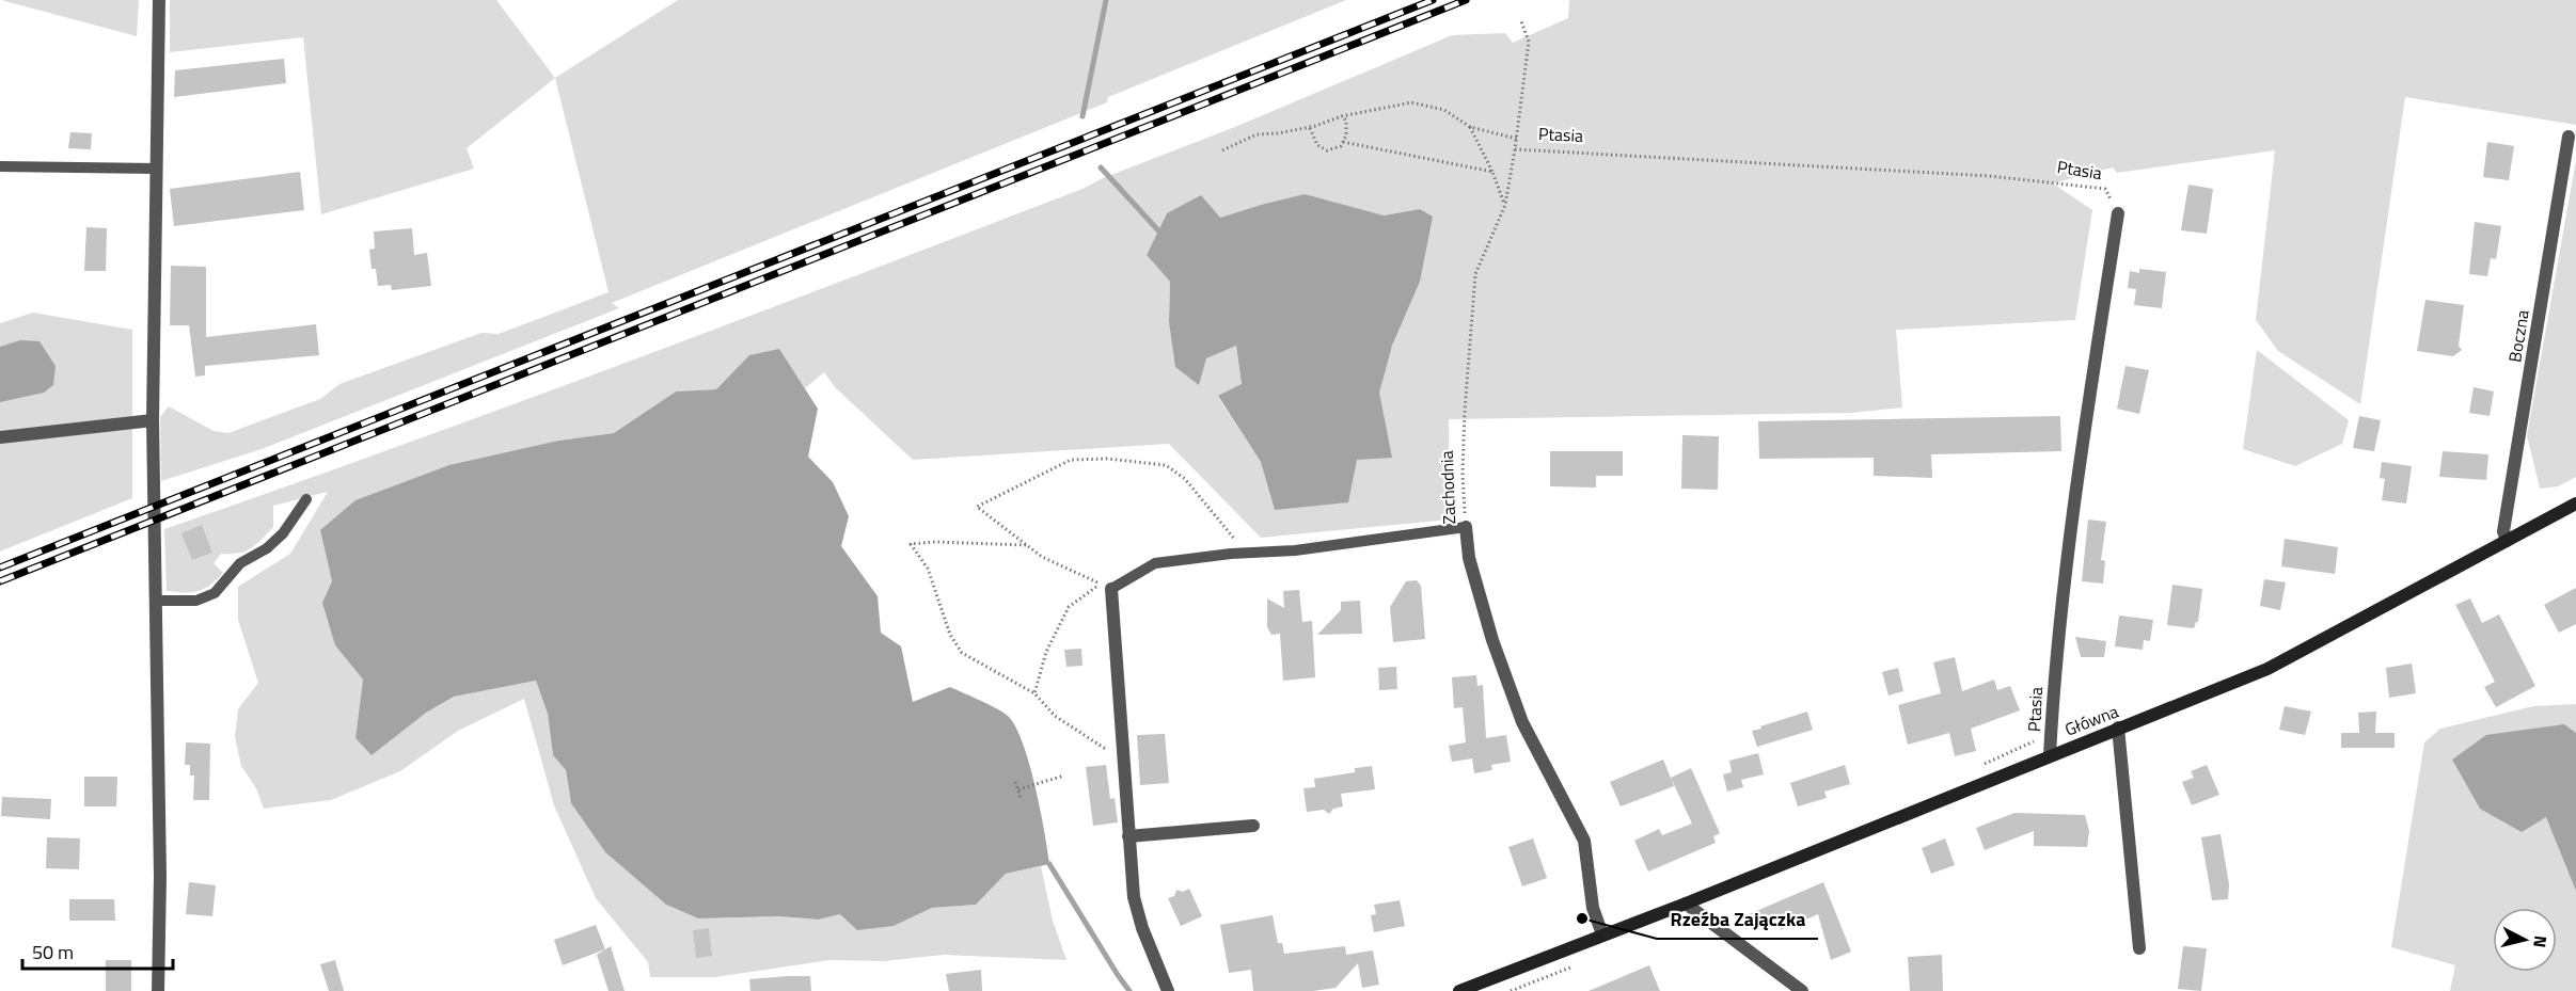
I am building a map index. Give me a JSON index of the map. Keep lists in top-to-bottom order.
{
  "streets": {
    "main road": ["Główna"],
    "street": ["Ptasia", "Boczna", "Zachodnia"]
  },
  "crossings": [
    ["Ptasia", "Zachodnia"],
    ["Ptasia", "Główna"],
    ["Boczna", "Główna"],
    ["Zachodnia", "Główna"]
  ],
  "places": ["Rzeźba Zajączka"],
  "scale_bar": "50 m",
  "north": "right"
}
